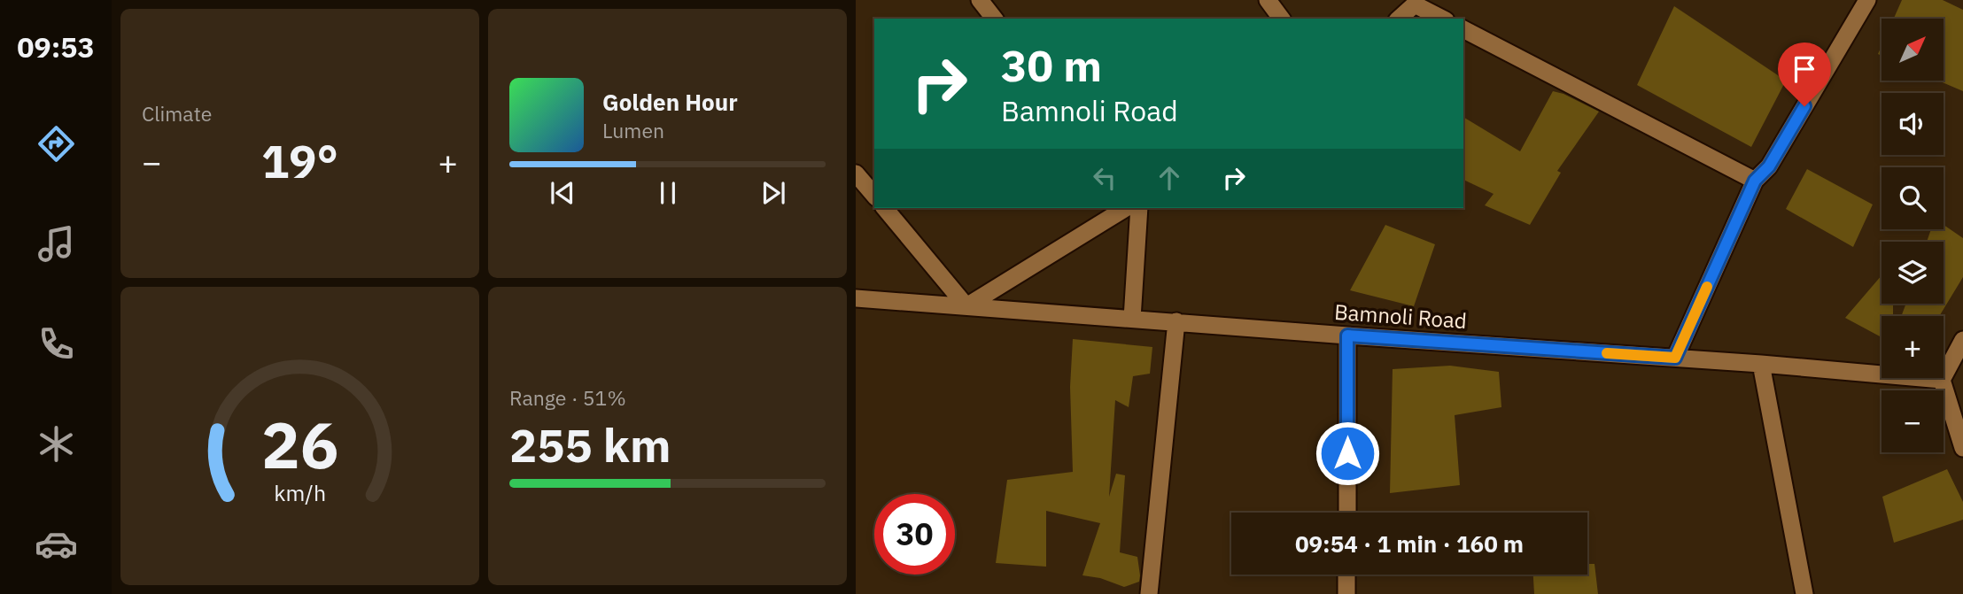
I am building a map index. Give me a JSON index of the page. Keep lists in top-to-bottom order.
{
  "streets": {
    "street": ["Bamnoli Road"]
  },
  "north": "top right",
  "page": {
    "tabs": "09:53",
    "tile": [
      "Climate",
      ["Range · 51%", "255 km"]
    ],
    "map_buttons": ["+", "−"],
    "turn": ["30 m", "Bamnoli Road"],
    "song": ["Golden Hour", "Lumen"],
    "heat": ["−", "19°", "+"],
    "limit": "30",
    "trip": "09:54 · 1 min · 160 m",
    "gauge": ["26", "km/h"]
  }
}
